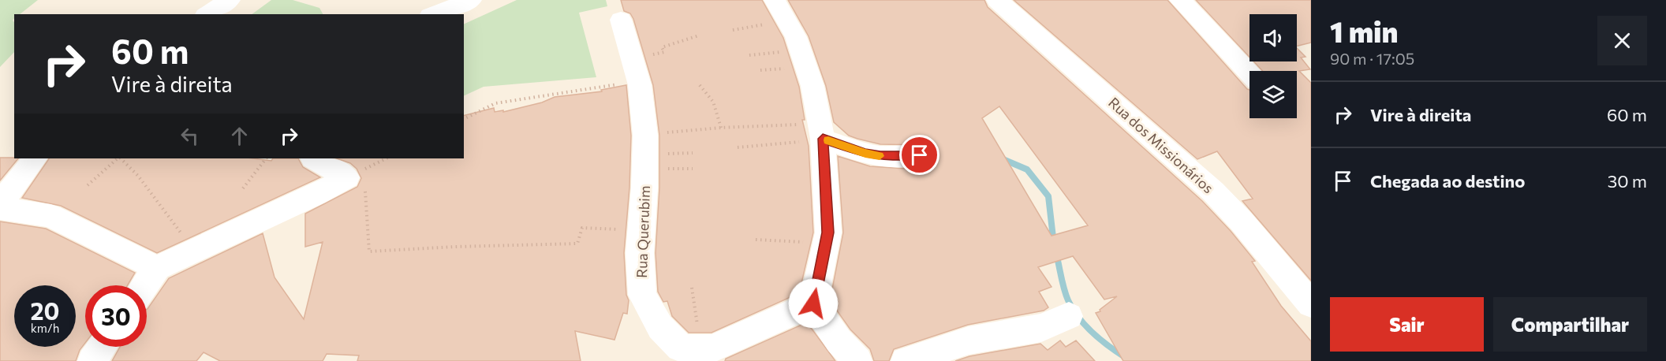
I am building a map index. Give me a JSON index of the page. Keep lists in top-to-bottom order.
{
  "streets": {
    "street": ["Rua dos Missionários", "Rua Querubim"]
  },
  "page": {
    "heading": ["1 min", "90 m · 17:05"],
    "turn": ["60 m", "Vire à direita"],
    "list": [
      {
        "name": "Vire à direita",
        "value": "60 m"
      },
      {
        "name": "Chegada ao destino",
        "value": "30 m"
      }
    ],
    "speed": "20 km/h",
    "limit": "30",
    "buttons": ["Sair", "Compartilhar"]
  }
}
